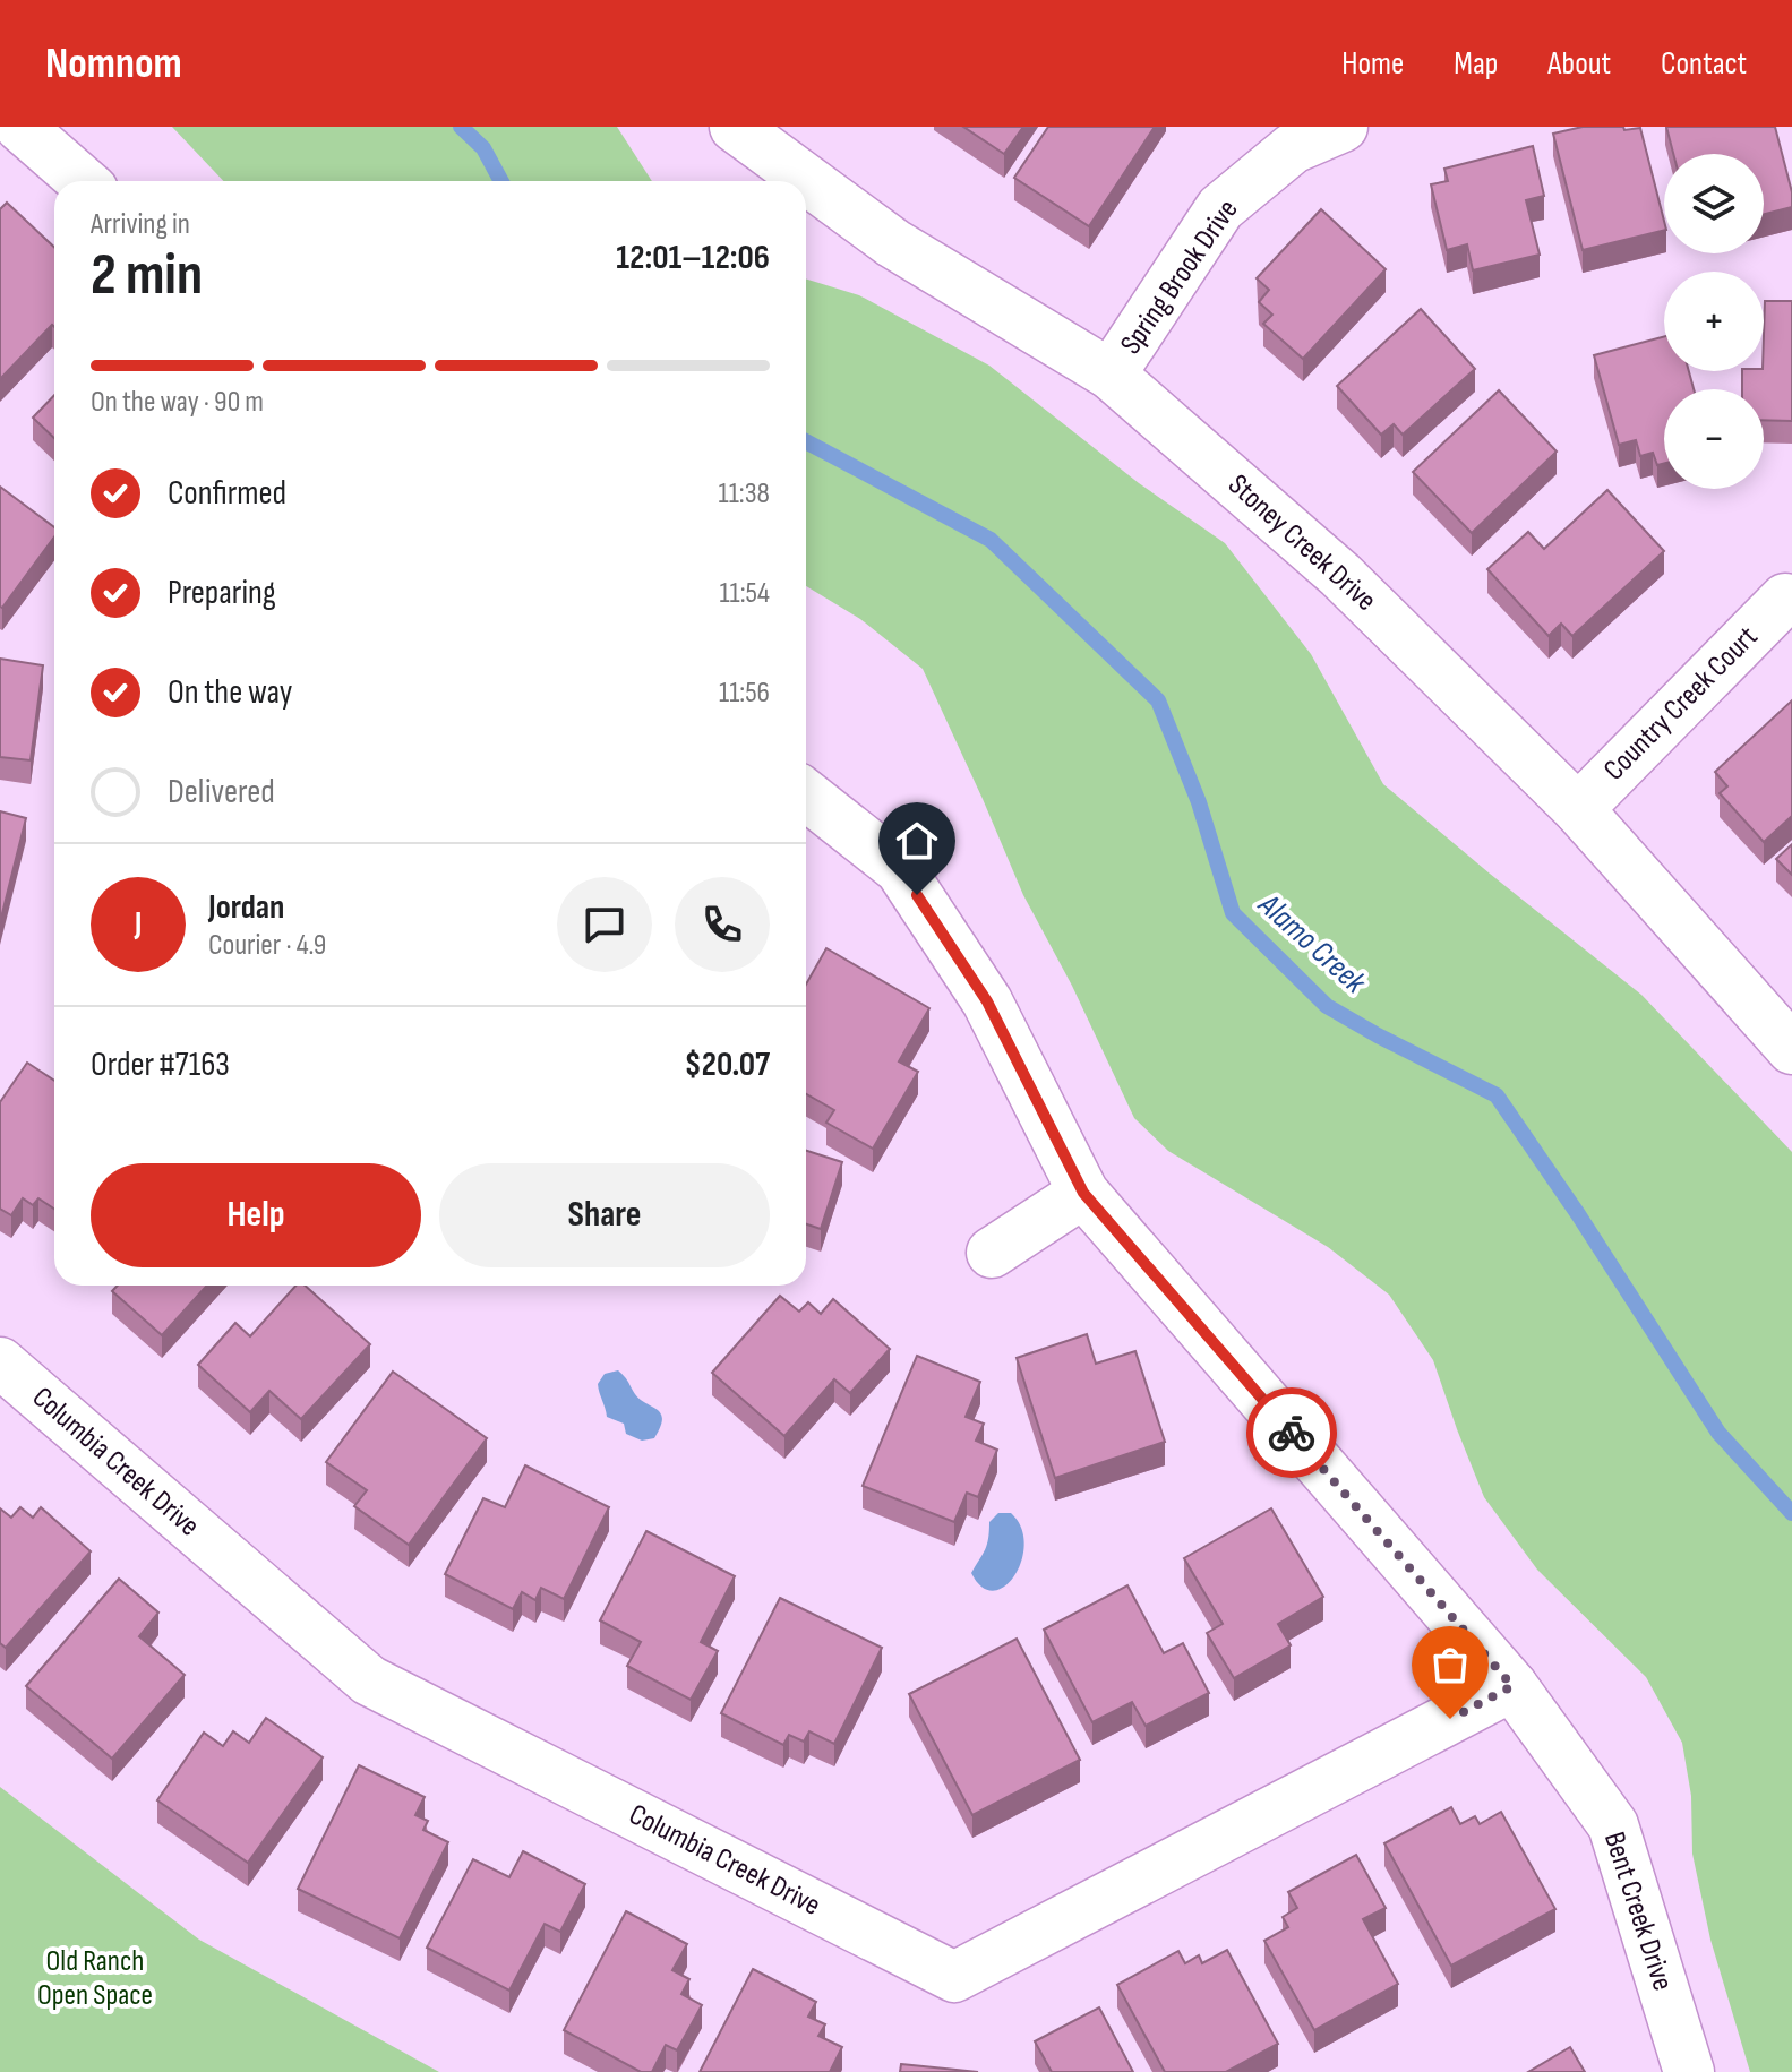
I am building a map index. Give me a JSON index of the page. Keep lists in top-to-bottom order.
{
  "streets": {
    "street": [
      "Spring Brook Drive",
      "Stoney Creek Drive",
      "Country Creek Court",
      "Columbia Creek Drive",
      "Bent Creek Drive"
    ]
  },
  "crossings": [
    ["Spring Brook Drive", "Stoney Creek Drive"],
    ["Stoney Creek Drive", "Country Creek Court"],
    ["Columbia Creek Drive", "Bent Creek Drive"]
  ],
  "water": ["Alamo Creek"],
  "parks": ["Old Ranch Open Space"],
  "page": {
    "header": "Nomnom",
    "nav": [
      "Home",
      "Map",
      "About",
      "Contact"
    ],
    "map_buttons": ["+", "−"],
    "heading": ["2 min", "Arriving in", "12:01–12:06"],
    "panel": [
      "Jordan",
      "Courier · 4.9",
      "Order #7163",
      "$20.07"
    ],
    "bar": "On the way · 90 m",
    "list": [
      ["Confirmed", "11:38"],
      ["Preparing", "11:54"],
      ["On the way", "11:56"],
      "Delivered"
    ],
    "round": "J",
    "buttons": ["Help", "Share"]
  }
}
